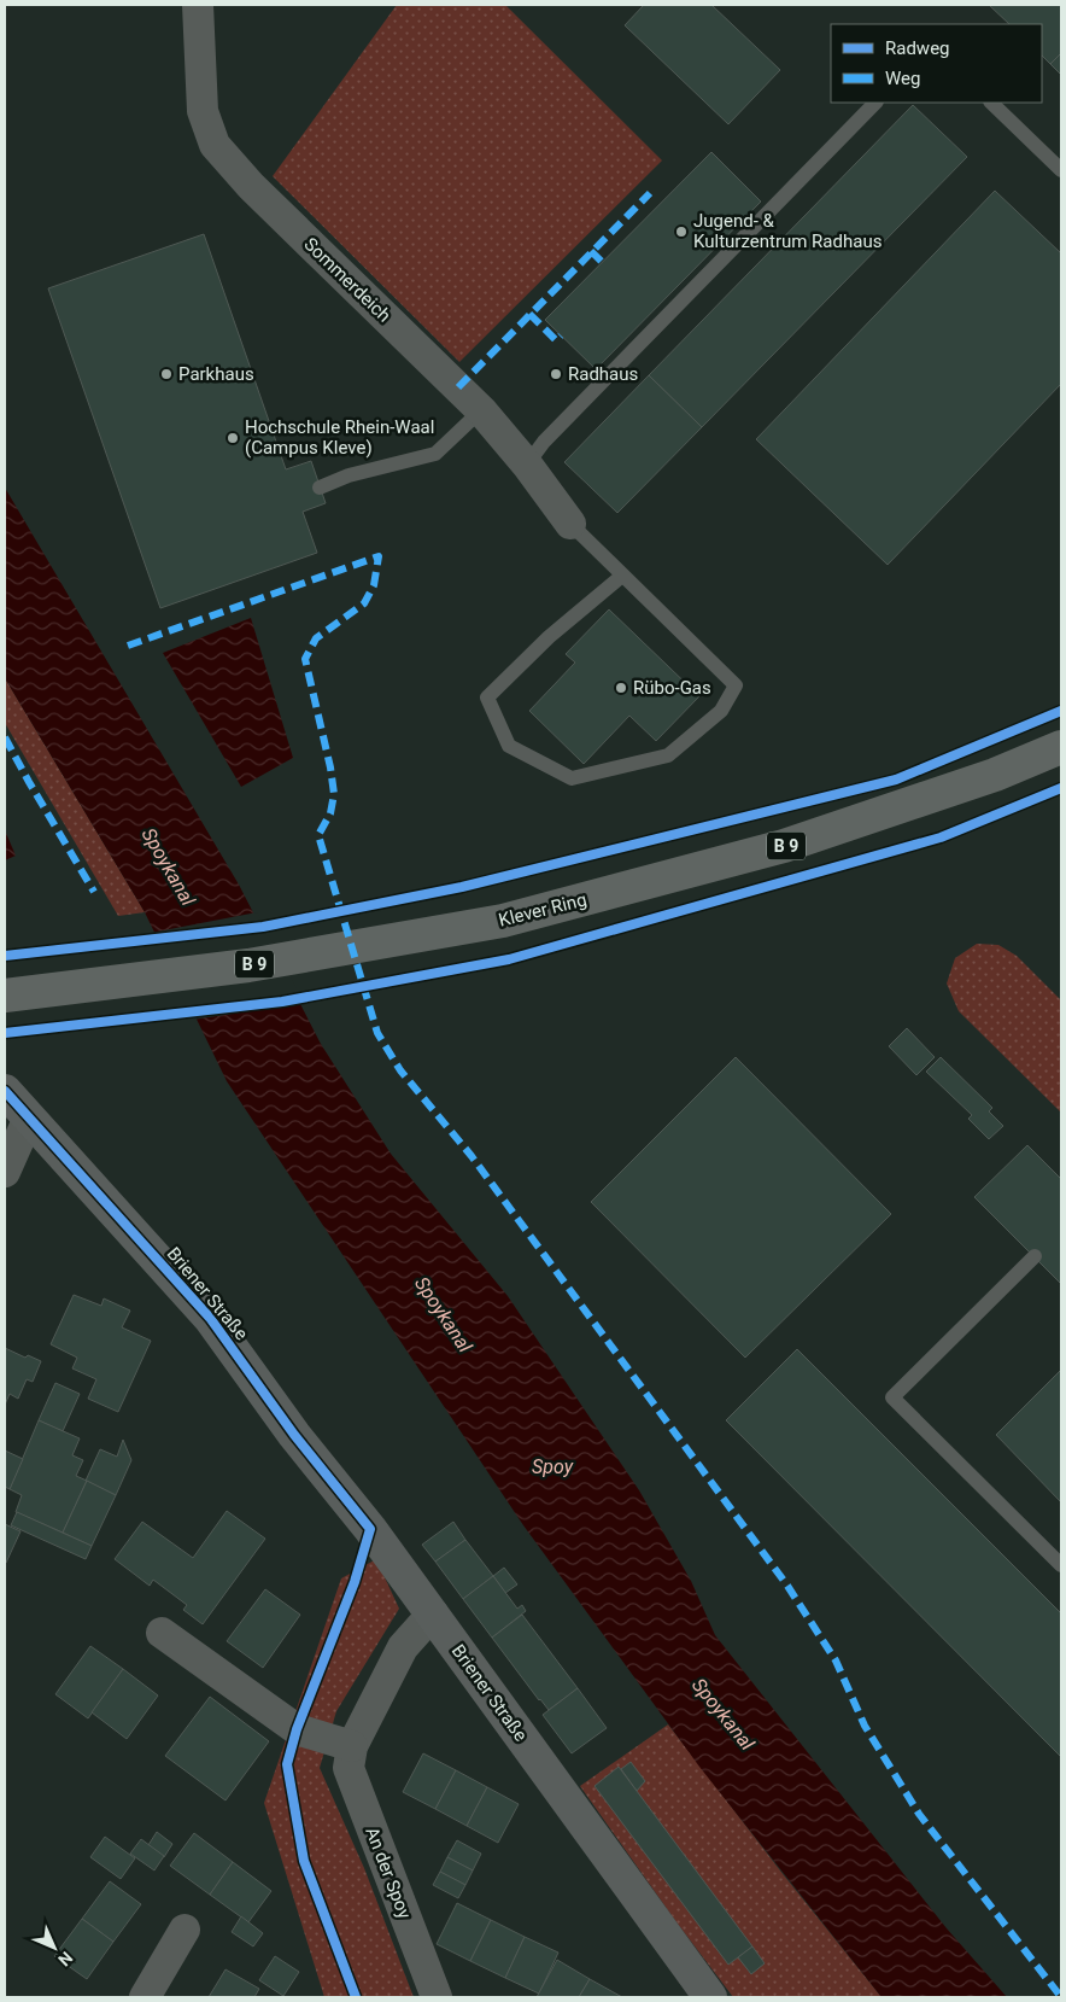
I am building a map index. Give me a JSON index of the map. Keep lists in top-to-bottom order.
{
  "streets": {
    "main road": ["B 9", "Klever Ring"],
    "street": ["Sommerdeich", "Briener Straße", "An der Spoy"]
  },
  "crossings": [
    ["Briener Straße", "An der Spoy"]
  ],
  "water": ["Spoykanal", "Spoy"],
  "places": [
    "Jugend- & Kulturzentrum Radhaus",
    "Parkhaus",
    "Radhaus",
    "Hochschule Rhein-Waal (Campus Kleve)",
    "Rübo-Gas"
  ],
  "legend": ["Radweg", "Weg"],
  "north": "bottom right"
}
